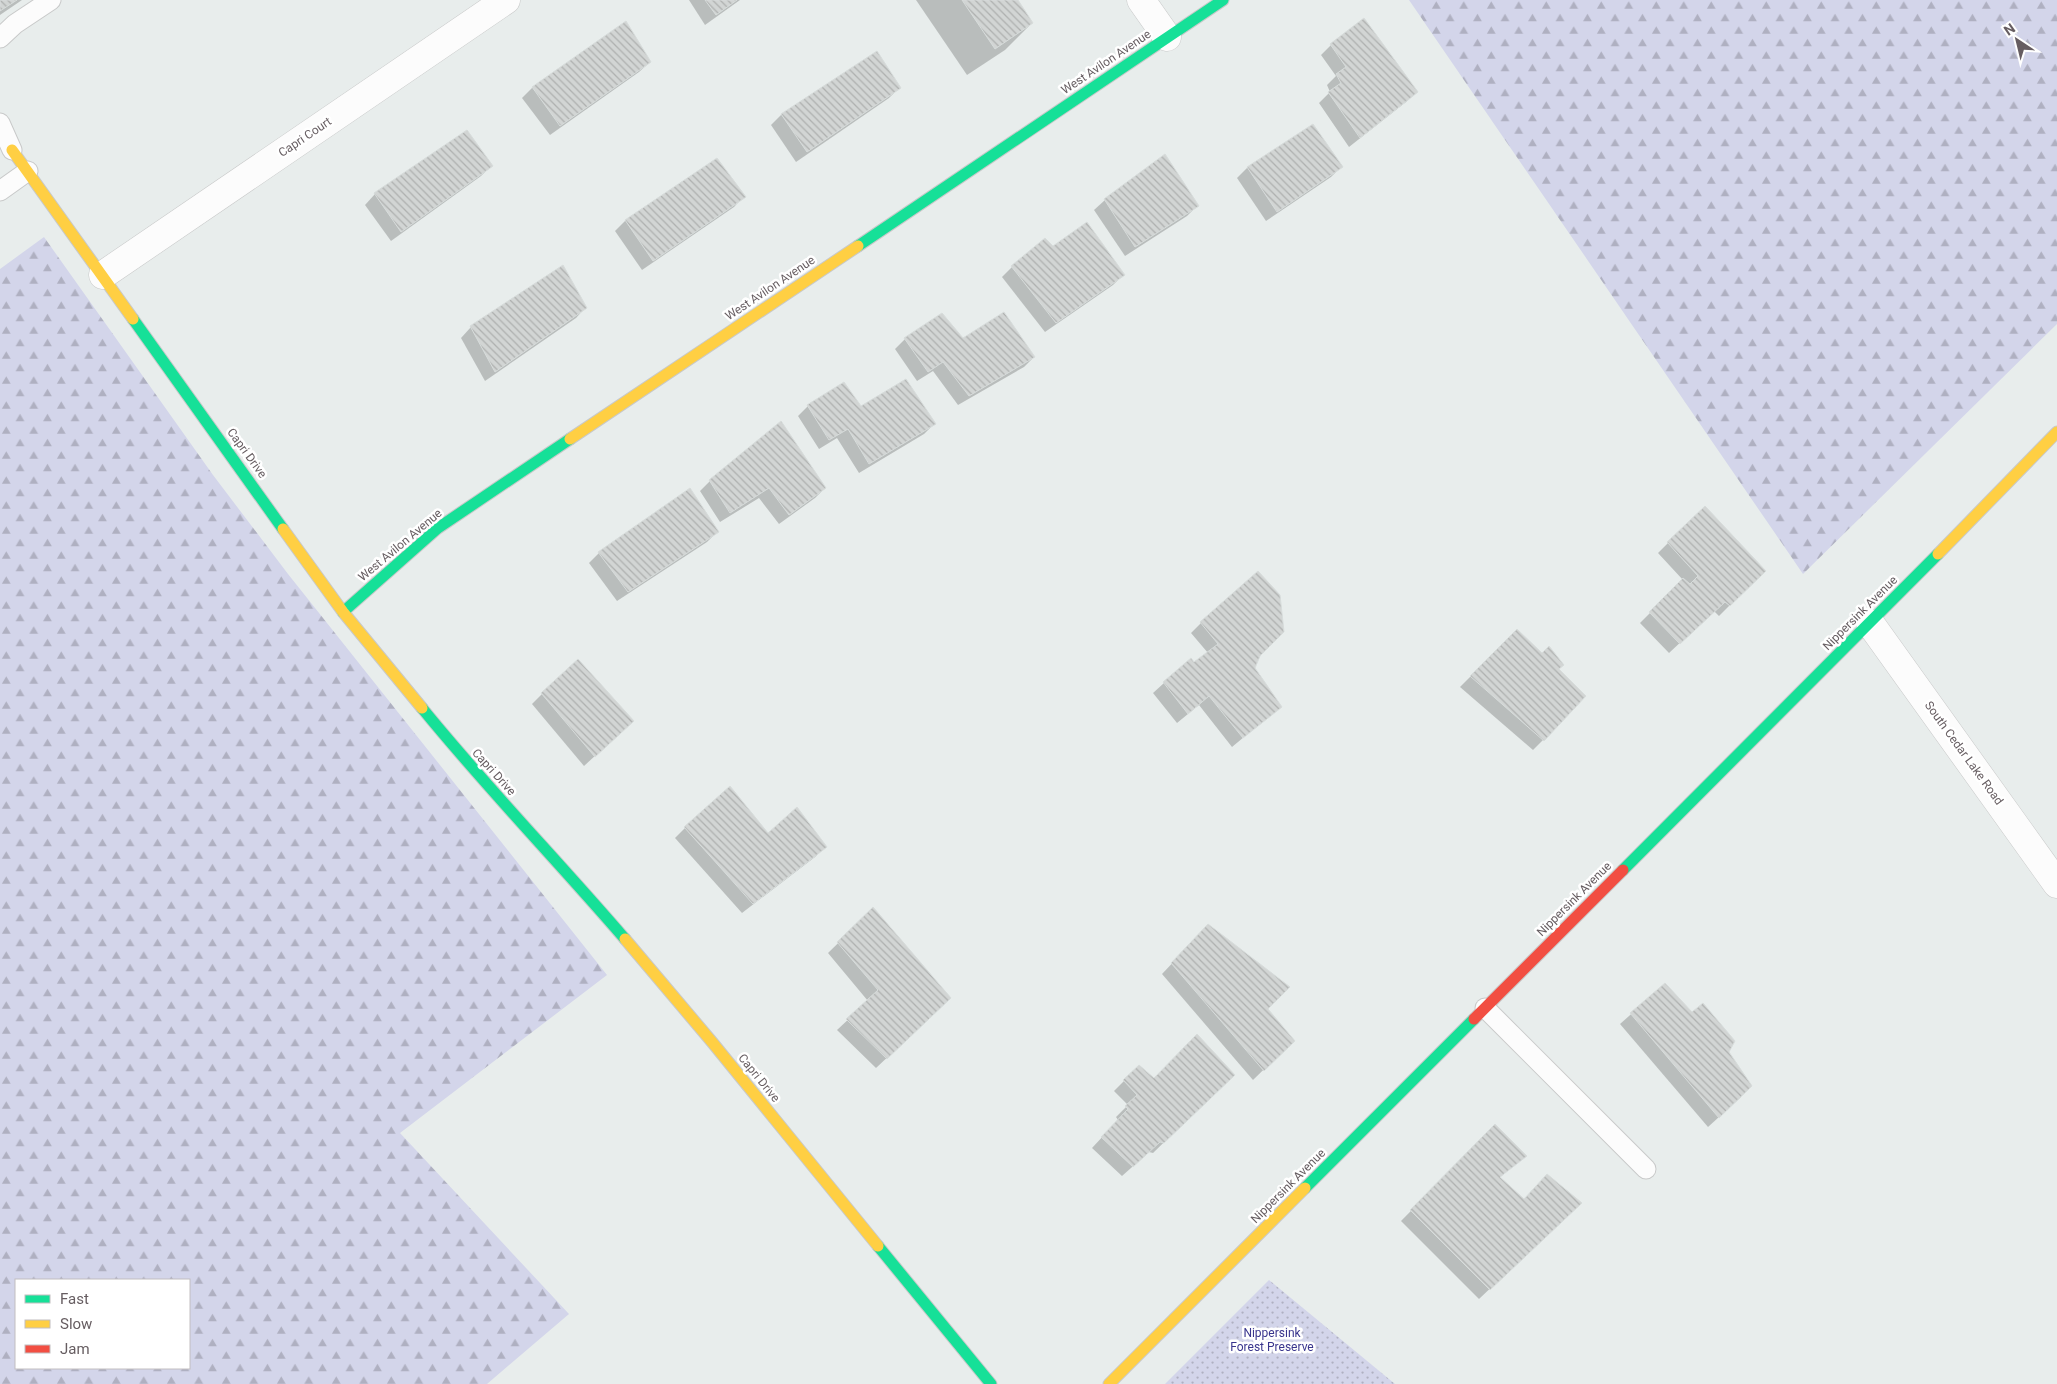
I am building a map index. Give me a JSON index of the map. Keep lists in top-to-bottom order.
{
  "streets": {
    "street": [
      "West Avilon Avenue",
      "Capri Court",
      "Capri Drive",
      "Nippersink Avenue",
      "South Cedar Lake Road"
    ]
  },
  "crossings": [
    ["West Avilon Avenue", "Capri Drive"],
    ["Capri Court", "Capri Drive"],
    ["Nippersink Avenue", "South Cedar Lake Road"]
  ],
  "parks": ["Nippersink Forest Preserve"],
  "legend": ["Fast", "Slow", "Jam"],
  "north": "top left"
}
